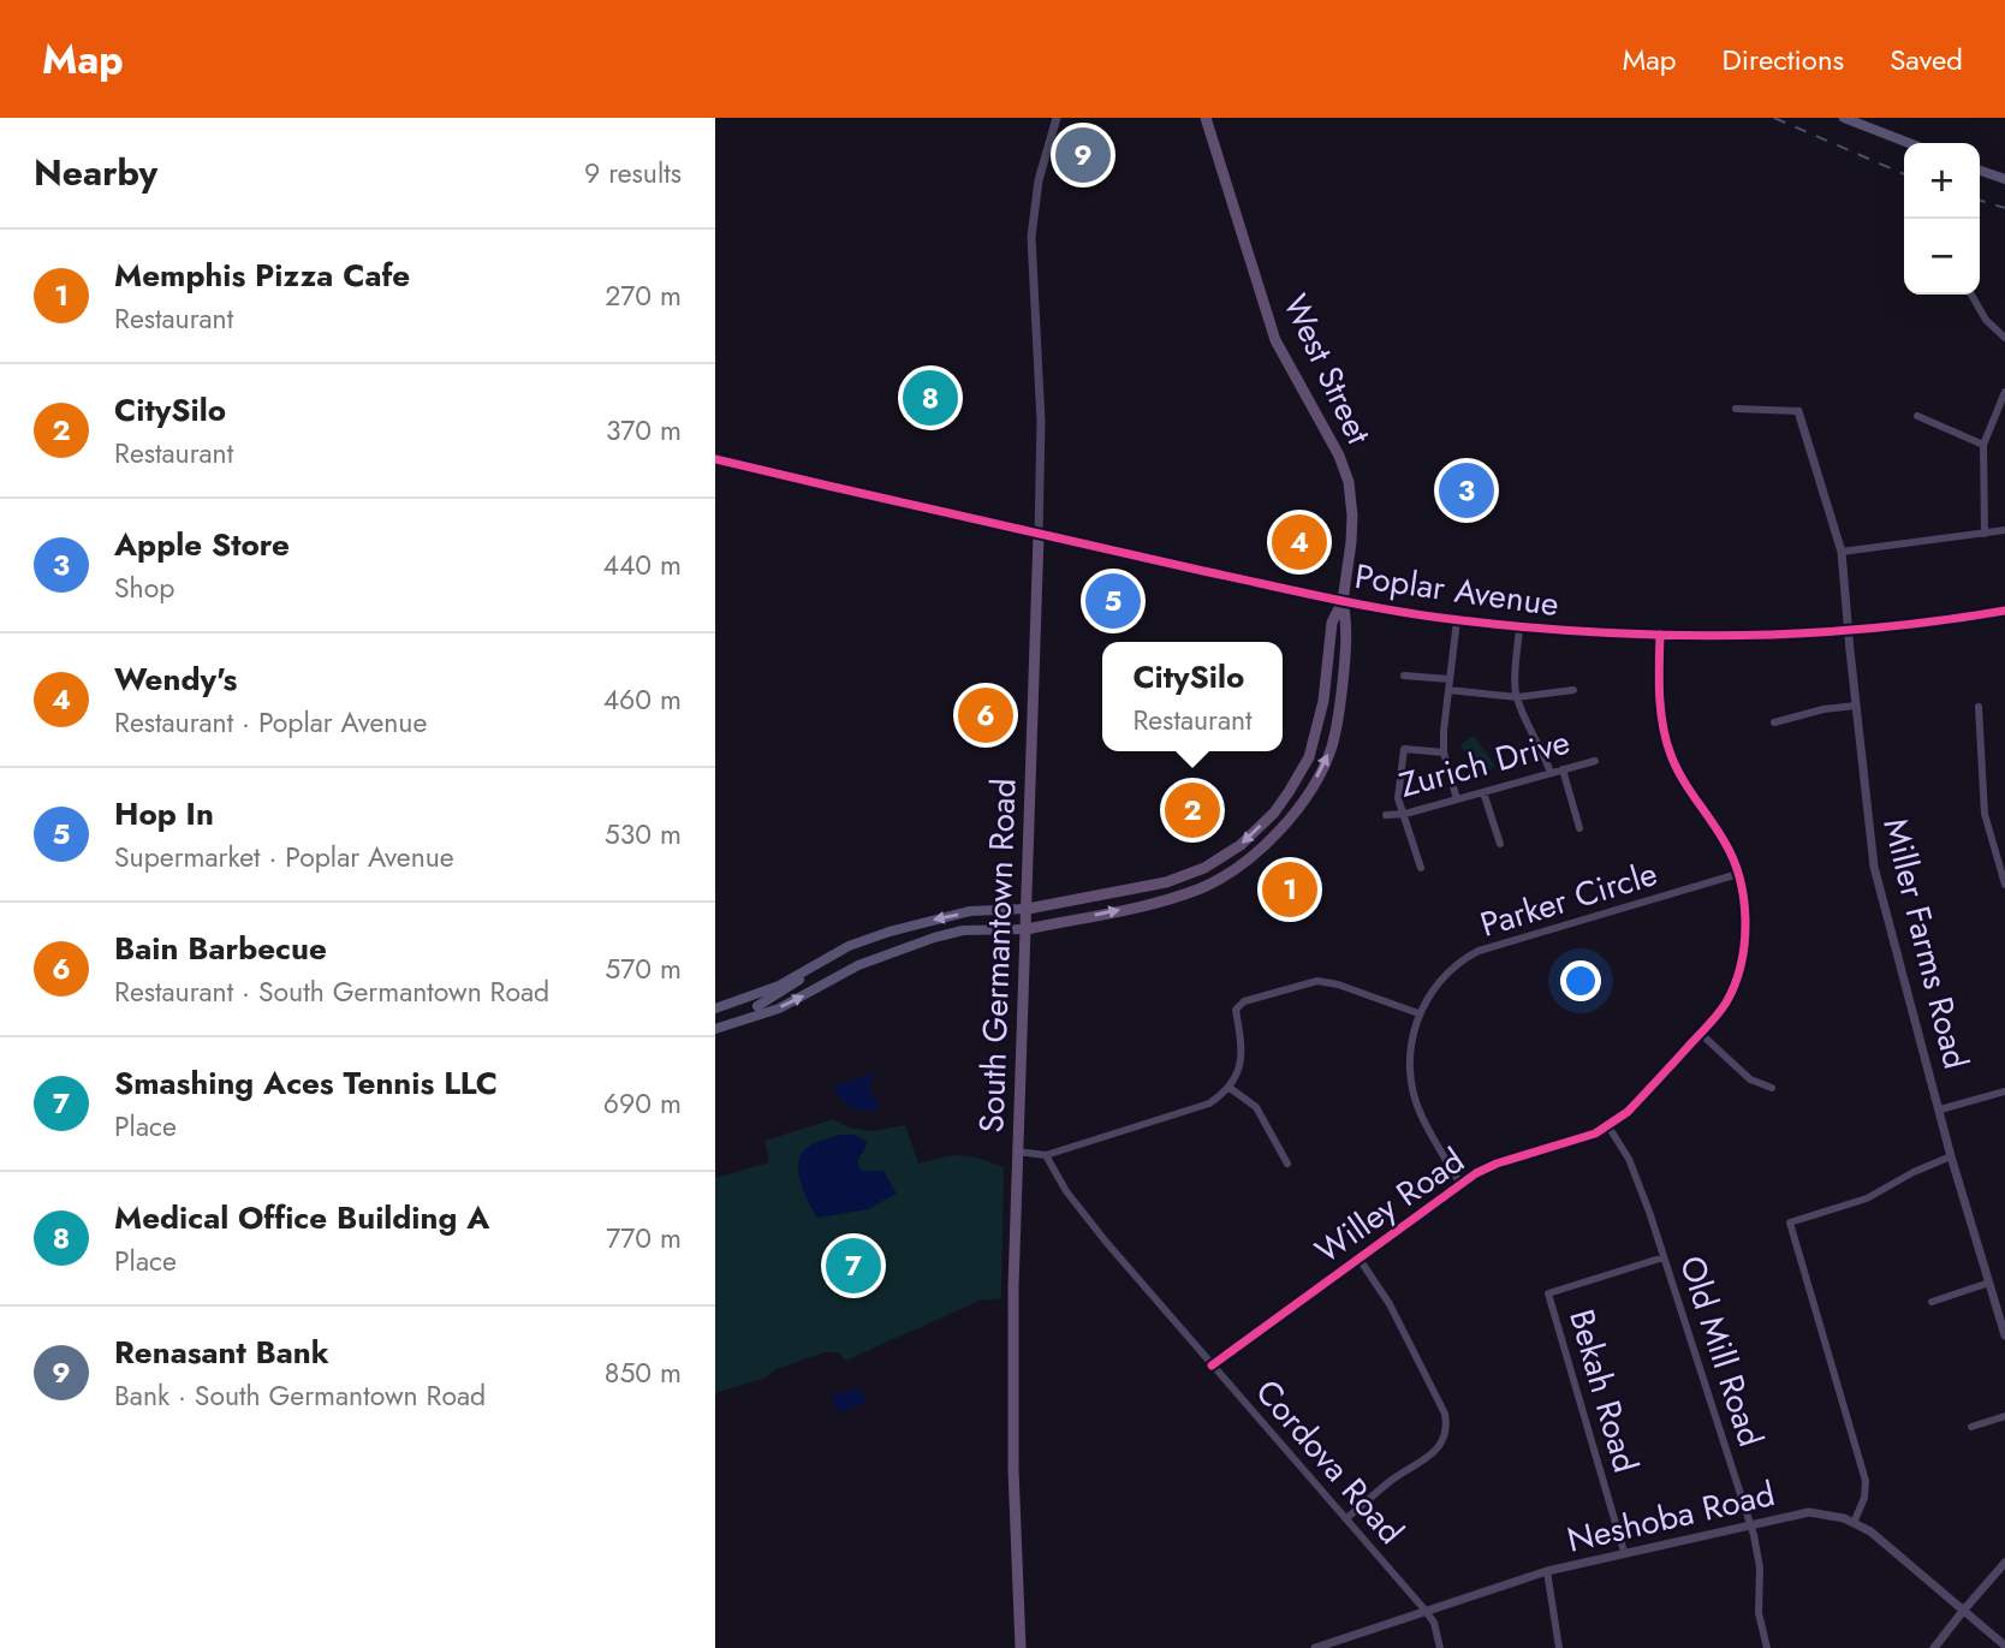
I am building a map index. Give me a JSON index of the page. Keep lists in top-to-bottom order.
{
  "streets": {
    "main road": ["West Street", "Poplar Avenue", "South Germantown Road"],
    "street": [
      "Zurich Drive",
      "Parker Circle",
      "Miller Farms Road",
      "Willey Road",
      "Old Mill Road",
      "Bekah Road",
      "Cordova Road",
      "Neshoba Road"
    ]
  },
  "crossings": [
    ["West Street", "Poplar Avenue"],
    ["Poplar Avenue", "Miller Farms Road"],
    ["Poplar Avenue", "South Germantown Road"],
    ["Poplar Avenue", "Willey Road"],
    ["Parker Circle", "Willey Road"],
    ["Willey Road", "Old Mill Road"],
    ["Willey Road", "Cordova Road"],
    ["Old Mill Road", "Bekah Road"],
    ["Old Mill Road", "Neshoba Road"],
    ["Bekah Road", "Neshoba Road"],
    ["Cordova Road", "Neshoba Road"]
  ],
  "page": {
    "header": "Map",
    "nav": ["Map", "Directions", "Saved"],
    "heading": ["Nearby", "9 results"],
    "pins": [
      "9",
      "8",
      "3",
      "4",
      "5",
      "6",
      "2",
      "1",
      "7"
    ],
    "map_buttons": ["+", "−"],
    "list": [
      {
        "mark": "1",
        "name": "Memphis Pizza Cafe",
        "note": "Restaurant",
        "value": "270 m"
      },
      {
        "mark": "2",
        "name": "CitySilo",
        "note": "Restaurant",
        "value": "370 m"
      },
      {
        "mark": "3",
        "name": "Apple Store",
        "note": "Shop",
        "value": "440 m"
      },
      {
        "mark": "4",
        "name": "Wendy's",
        "note": "Restaurant · Poplar Avenue",
        "value": "460 m"
      },
      {
        "mark": "5",
        "name": "Hop In",
        "note": "Supermarket · Poplar Avenue",
        "value": "530 m"
      },
      {
        "mark": "6",
        "name": "Bain Barbecue",
        "note": "Restaurant · South Germantown Road",
        "value": "570 m"
      },
      {
        "mark": "7",
        "name": "Smashing Aces Tennis LLC",
        "note": "Place",
        "value": "690 m"
      },
      {
        "mark": "8",
        "name": "Medical Office Building A",
        "note": "Place",
        "value": "770 m"
      },
      {
        "mark": "9",
        "name": "Renasant Bank",
        "note": "Bank · South Germantown Road",
        "value": "850 m"
      }
    ],
    "popup": ["CitySilo", "Restaurant"]
  }
}
